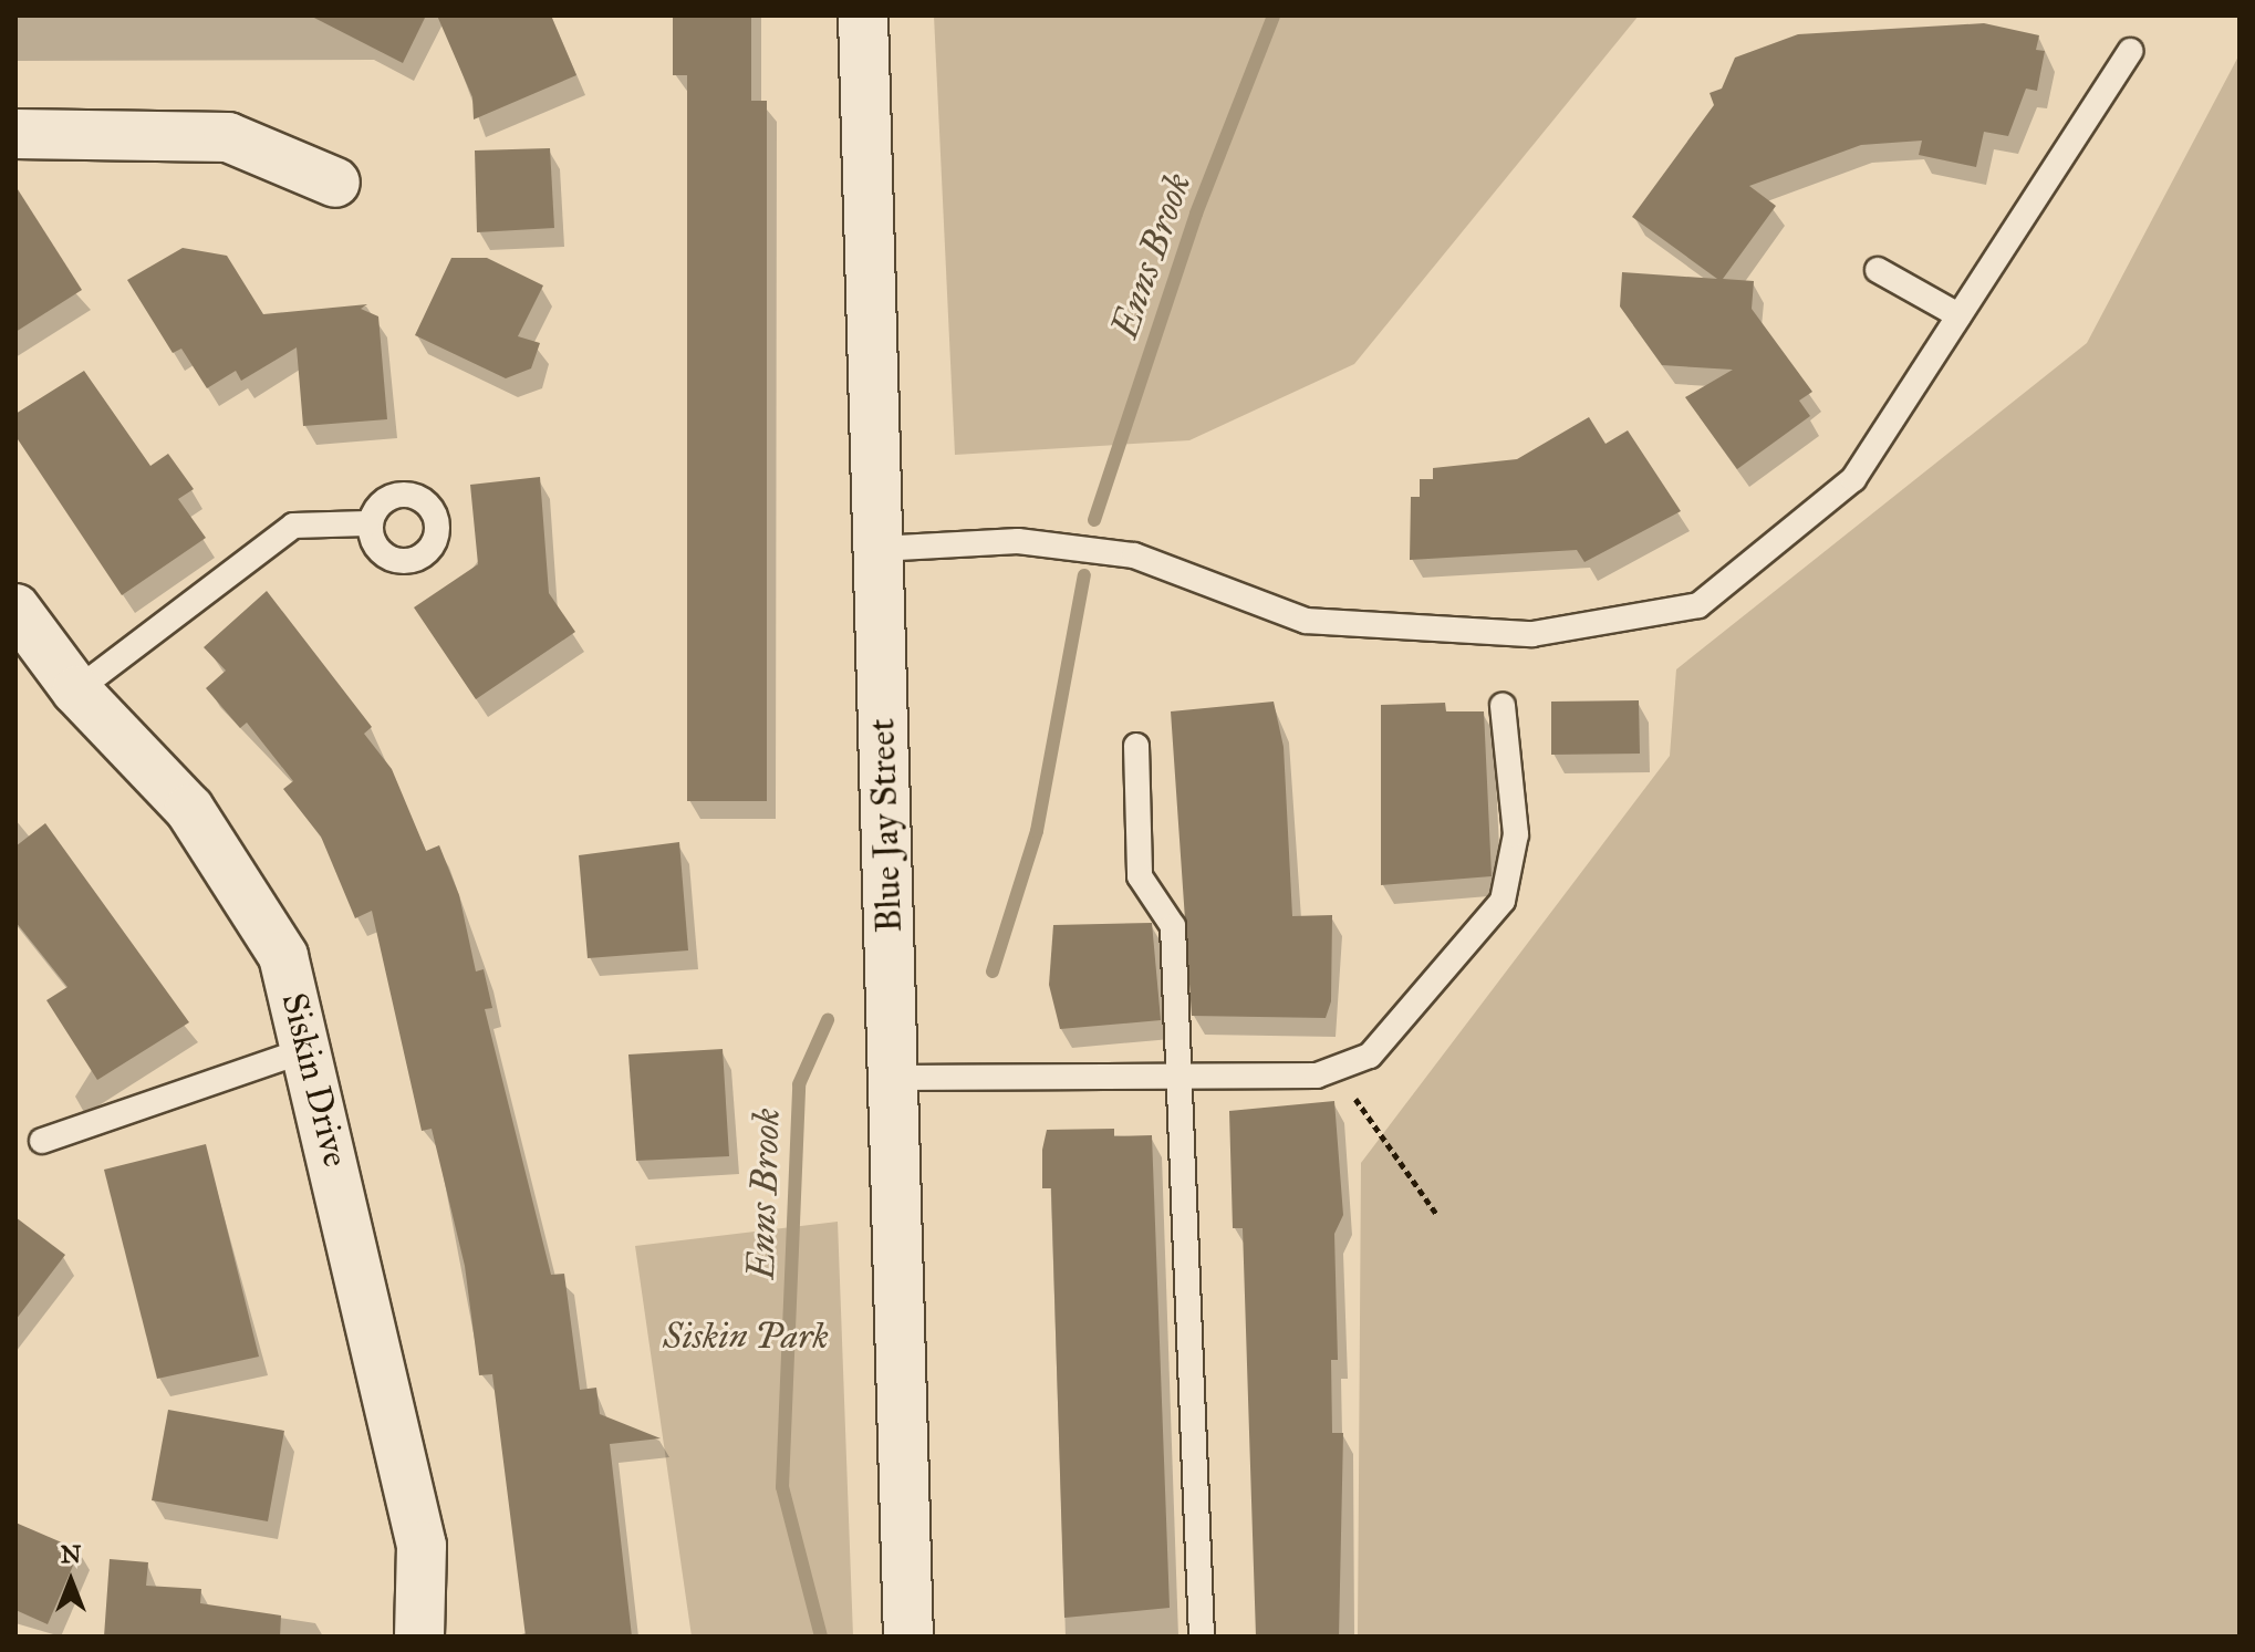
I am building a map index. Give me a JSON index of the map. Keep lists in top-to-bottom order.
{
  "streets": {
    "street": ["Blue Jay Street", "Siskin Drive"]
  },
  "water": ["Enns Brook"],
  "parks": ["Siskin Park"],
  "north": "top"
}
